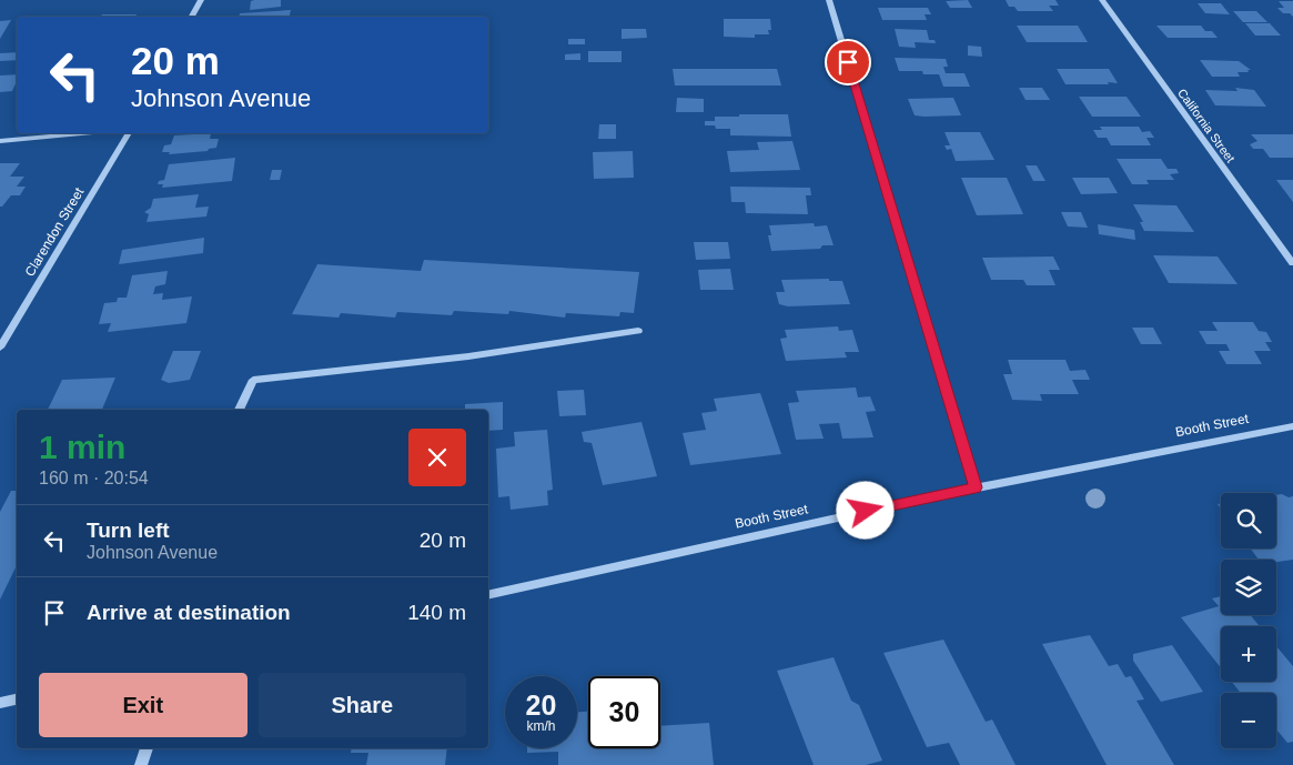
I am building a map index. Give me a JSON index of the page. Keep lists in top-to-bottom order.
{
  "streets": {
    "street": ["California Street", "Clarendon Street", "Booth Street"]
  },
  "page": {
    "turn": ["20 m", "Johnson Avenue"],
    "heading": ["1 min", "160 m · 20:54"],
    "map_buttons": ["+", "−"],
    "list": [
      {
        "name": "Turn left",
        "note": "Johnson Avenue",
        "value": "20 m"
      },
      {
        "name": "Arrive at destination",
        "value": "140 m"
      }
    ],
    "buttons": ["Exit", "Share"],
    "speed": "20 km/h",
    "limit": "30"
  }
}
